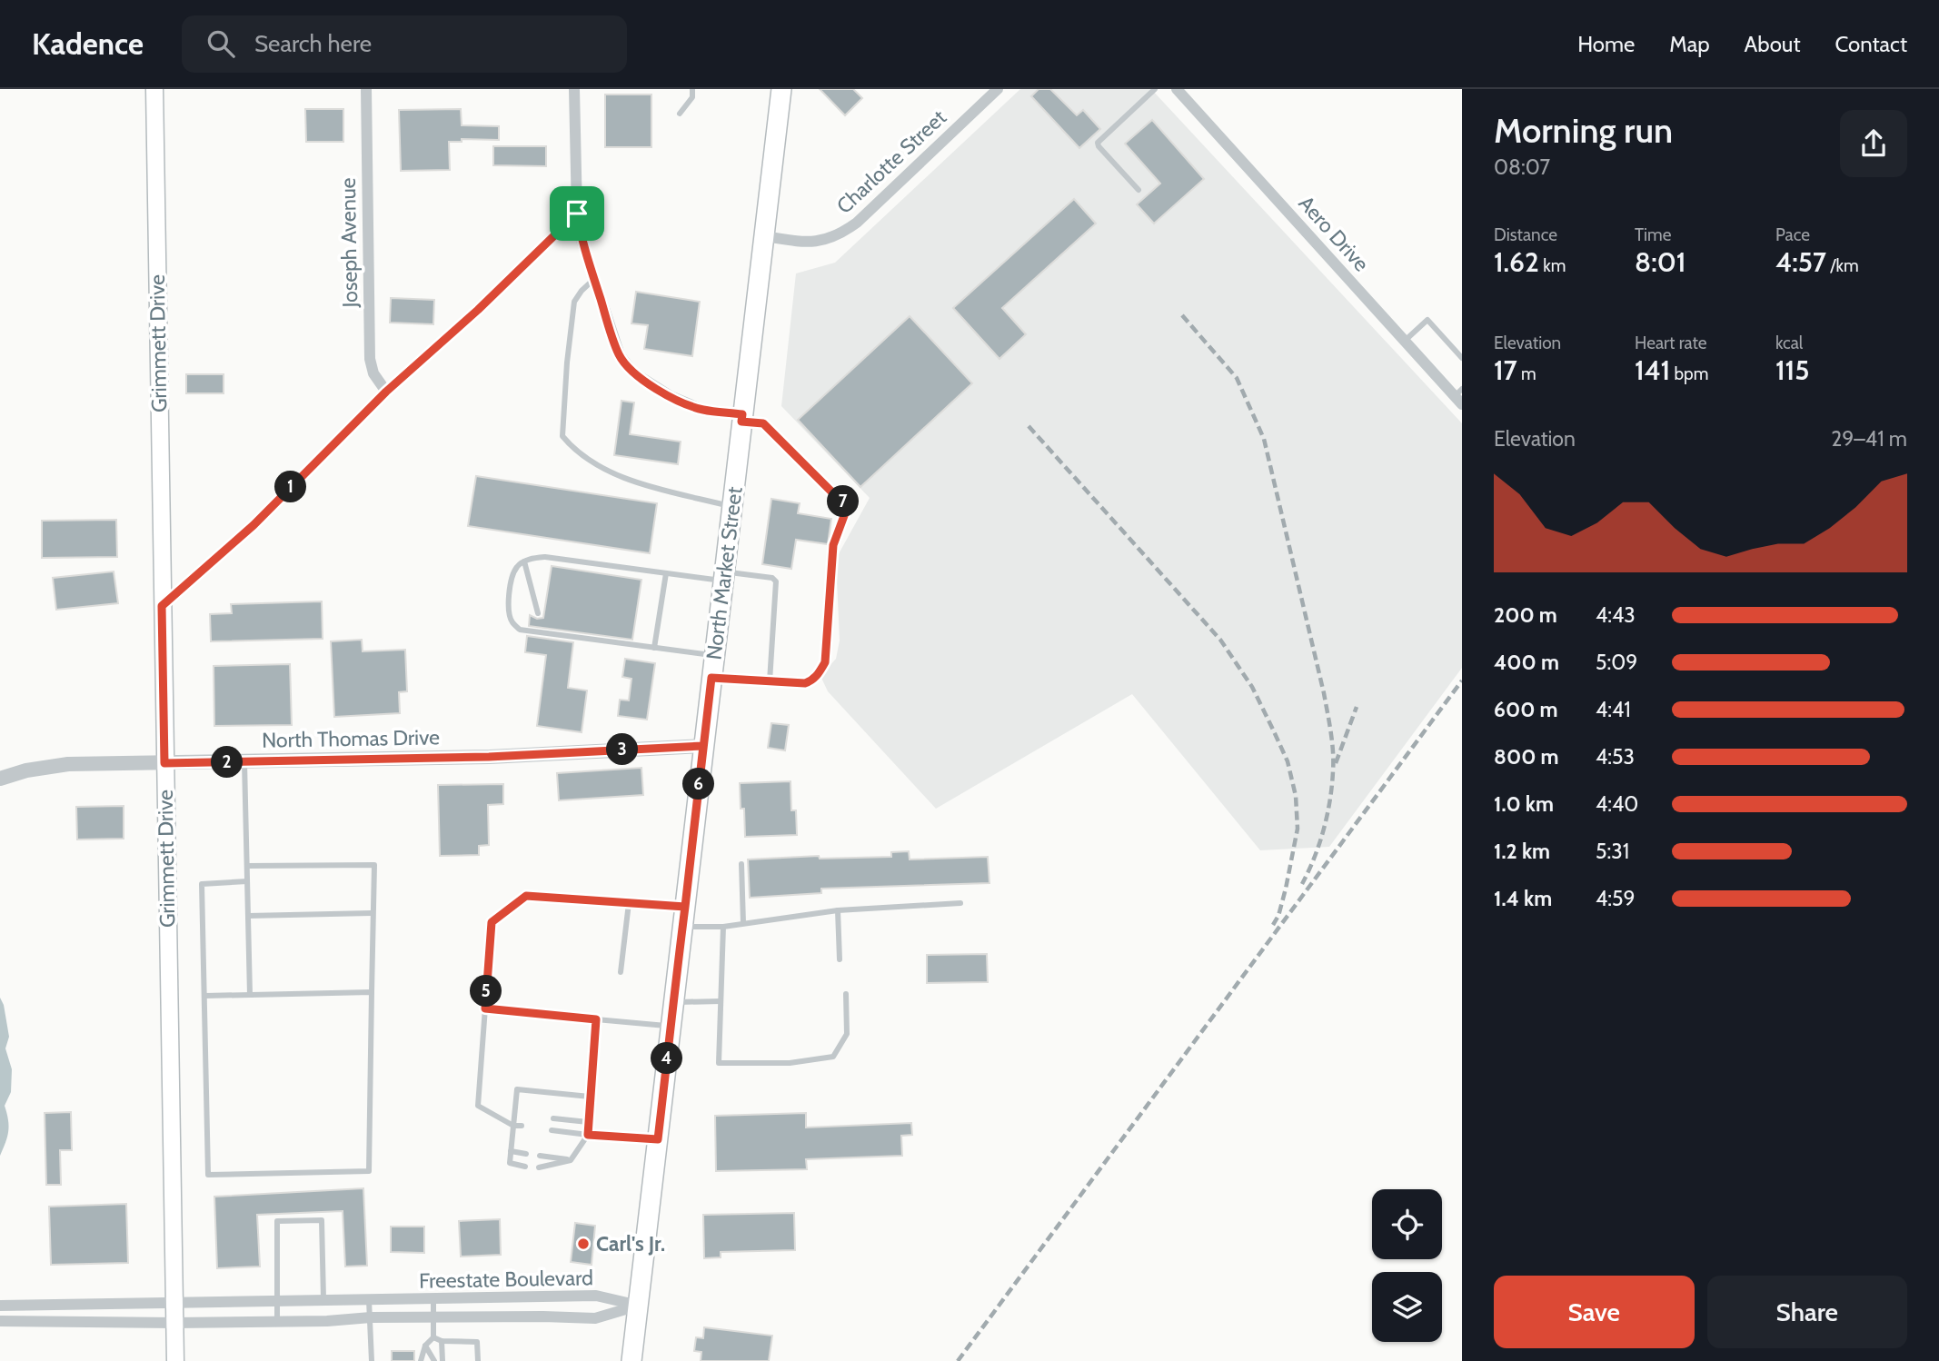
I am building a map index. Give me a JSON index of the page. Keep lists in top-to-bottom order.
{
  "streets": {
    "main road": ["Grimmett Drive", "North Market Street"],
    "street": [
      "Charlotte Street",
      "Aero Drive",
      "Joseph Avenue",
      "North Thomas Drive",
      "Freestate Boulevard"
    ]
  },
  "crossings": [
    ["Charlotte Street", "North Market Street"],
    ["Grimmett Drive", "North Thomas Drive"],
    ["Grimmett Drive", "Freestate Boulevard"],
    ["North Market Street", "North Thomas Drive"],
    ["North Market Street", "Freestate Boulevard"]
  ],
  "places": ["Carl's Jr."],
  "page": {
    "header": "Kadence",
    "search": "Search here",
    "nav": [
      "Home",
      "Map",
      "About",
      "Contact"
    ],
    "heading": ["Morning run", "08:07"],
    "stats": [
      ["Distance", "1.62 km"],
      ["Time", "8:01"],
      ["Pace", "4:57 /km"],
      ["Elevation", "17 m"],
      ["Heart rate", "141 bpm"],
      ["kcal", "115"]
    ],
    "chart": ["Elevation", "29–41 m"],
    "pins": [
      "1",
      "7",
      "3",
      "2",
      "6",
      "5",
      "4"
    ],
    "list": [
      {
        "name": "200 m",
        "note": "4:43"
      },
      {
        "name": "400 m",
        "note": "5:09"
      },
      {
        "name": "600 m",
        "note": "4:41"
      },
      {
        "name": "800 m",
        "note": "4:53"
      },
      {
        "name": "1.0 km",
        "note": "4:40"
      },
      {
        "name": "1.2 km",
        "note": "5:31"
      },
      {
        "name": "1.4 km",
        "note": "4:59"
      }
    ],
    "buttons": ["Save", "Share"]
  }
}
